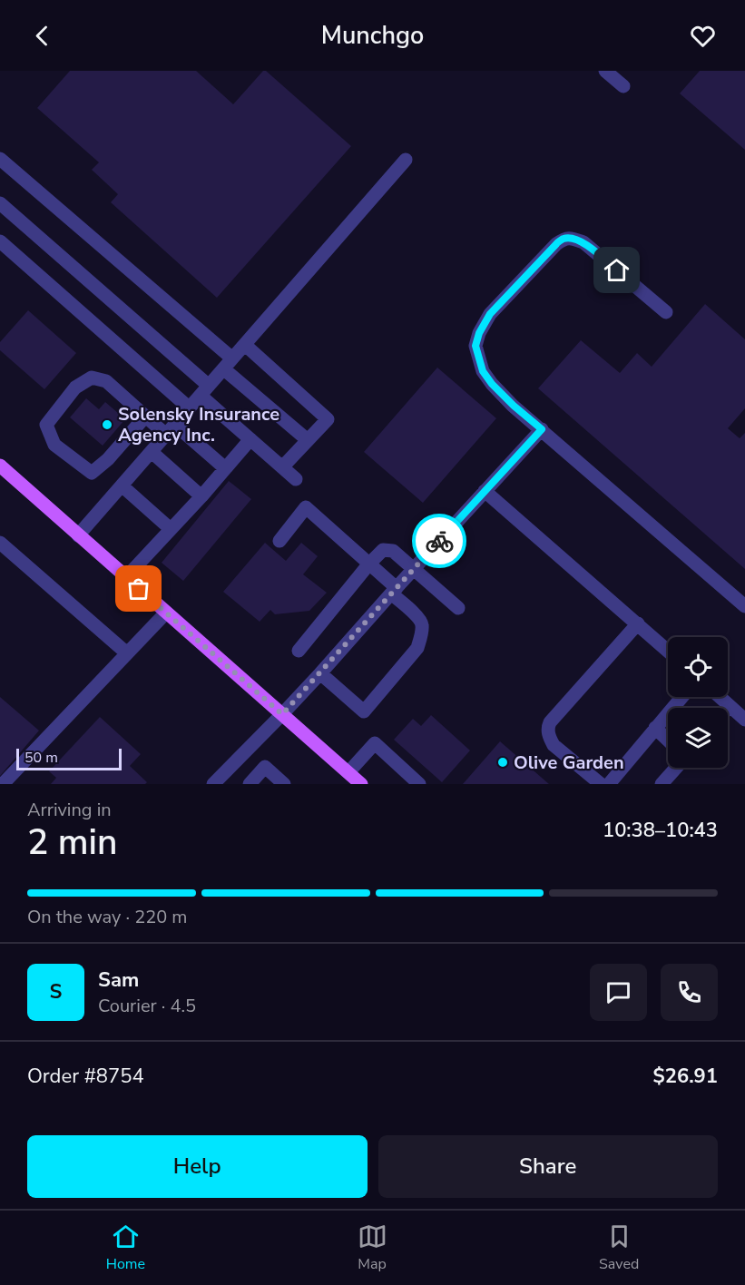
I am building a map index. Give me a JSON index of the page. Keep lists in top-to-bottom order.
{
  "places": ["Solensky Insurance Agency Inc.", "Olive Garden"],
  "scale_bar": "50 m",
  "page": {
    "header": "Munchgo",
    "scale": "50 m",
    "heading": ["2 min", "Arriving in", "10:38–10:43"],
    "panel": [
      "Sam",
      "Courier · 4.5",
      "Order #8754",
      "$26.91"
    ],
    "bar": "On the way · 220 m",
    "round": "S",
    "buttons": ["Help", "Share"],
    "tabs": ["Home", "Map", "Saved"]
  }
}
